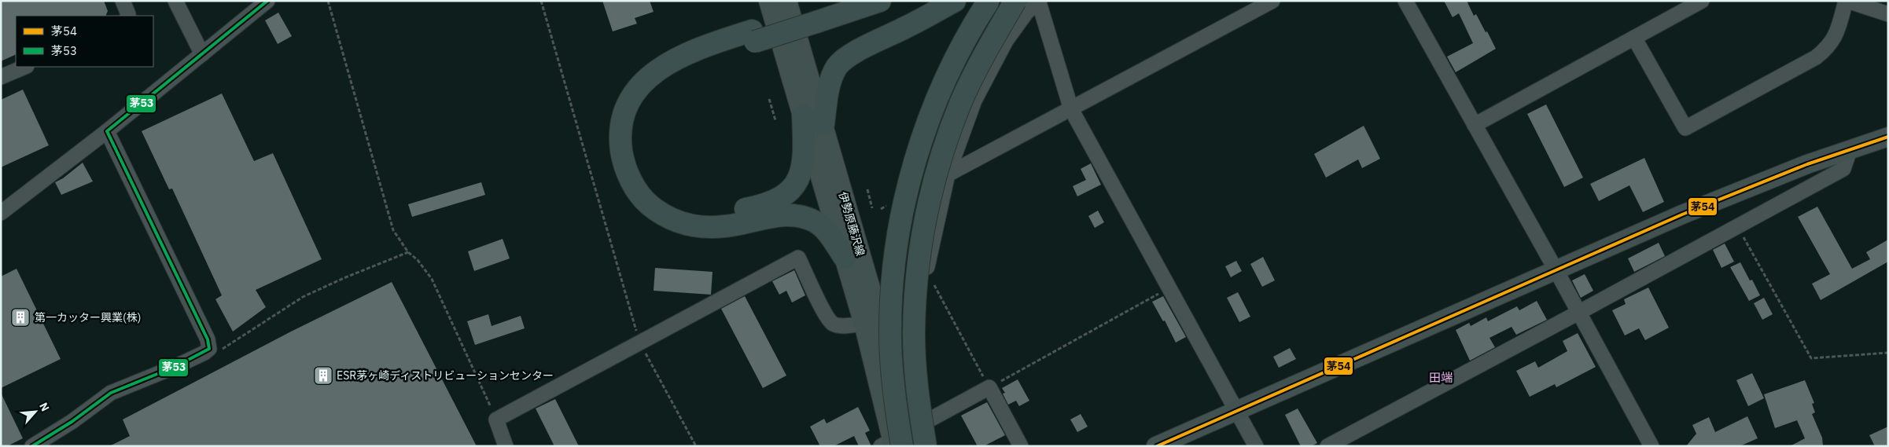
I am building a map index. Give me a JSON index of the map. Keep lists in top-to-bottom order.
{
  "streets": {
    "main road": ["伊勢原藤沢線"]
  },
  "districts": ["田端"],
  "places": {
    "building": ["第一カッター興業(株)", "ESR茅ヶ崎ディストリビューションセンター"]
  },
  "lines": ["transit line 茅53", "transit line 茅54"],
  "legend": ["茅54", "茅53"],
  "north": "top right"
}
